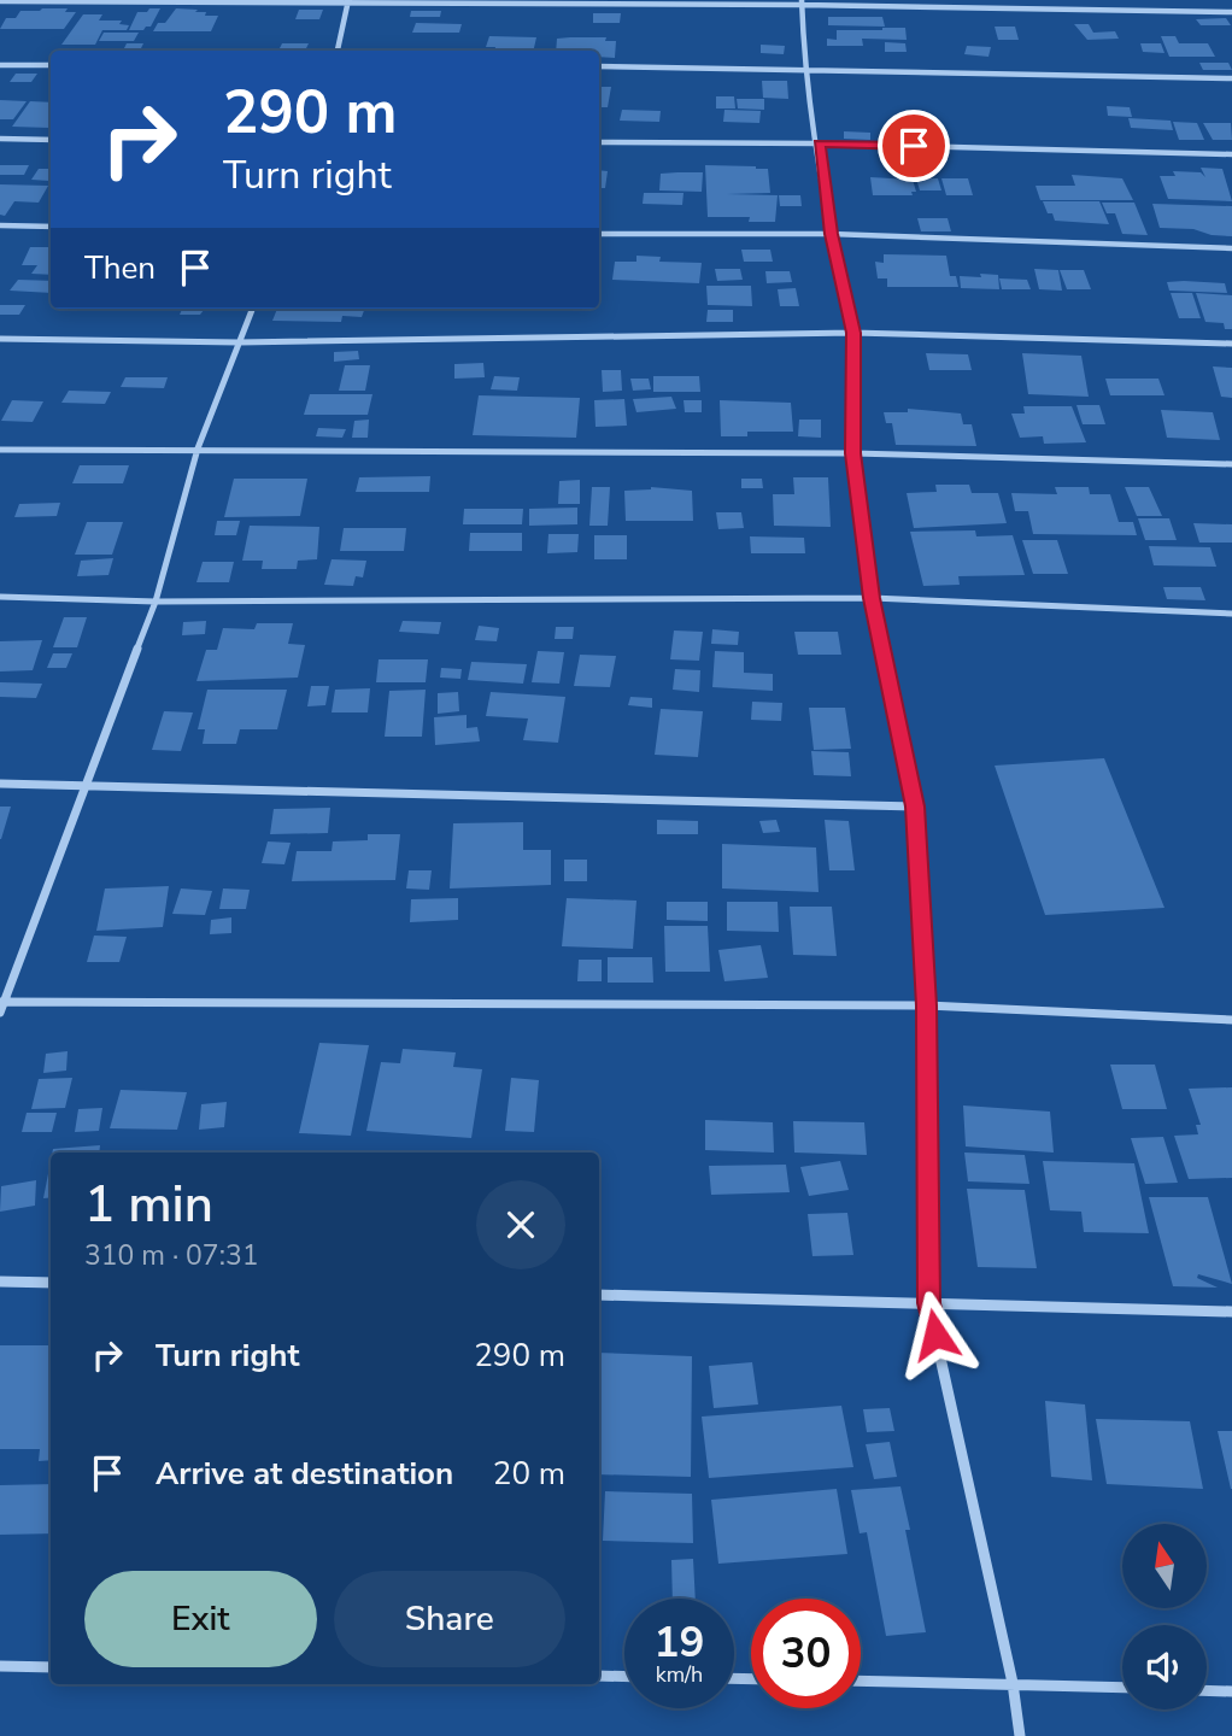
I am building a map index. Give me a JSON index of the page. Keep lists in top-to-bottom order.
{
  "north": "top",
  "page": {
    "turn": ["290 m", "Turn right"],
    "then": "Then",
    "heading": ["1 min", "310 m · 07:31"],
    "list": [
      {
        "name": "Turn right",
        "value": "290 m"
      },
      {
        "name": "Arrive at destination",
        "value": "20 m"
      }
    ],
    "buttons": ["Exit", "Share"],
    "speed": "19 km/h",
    "limit": "30"
  }
}
